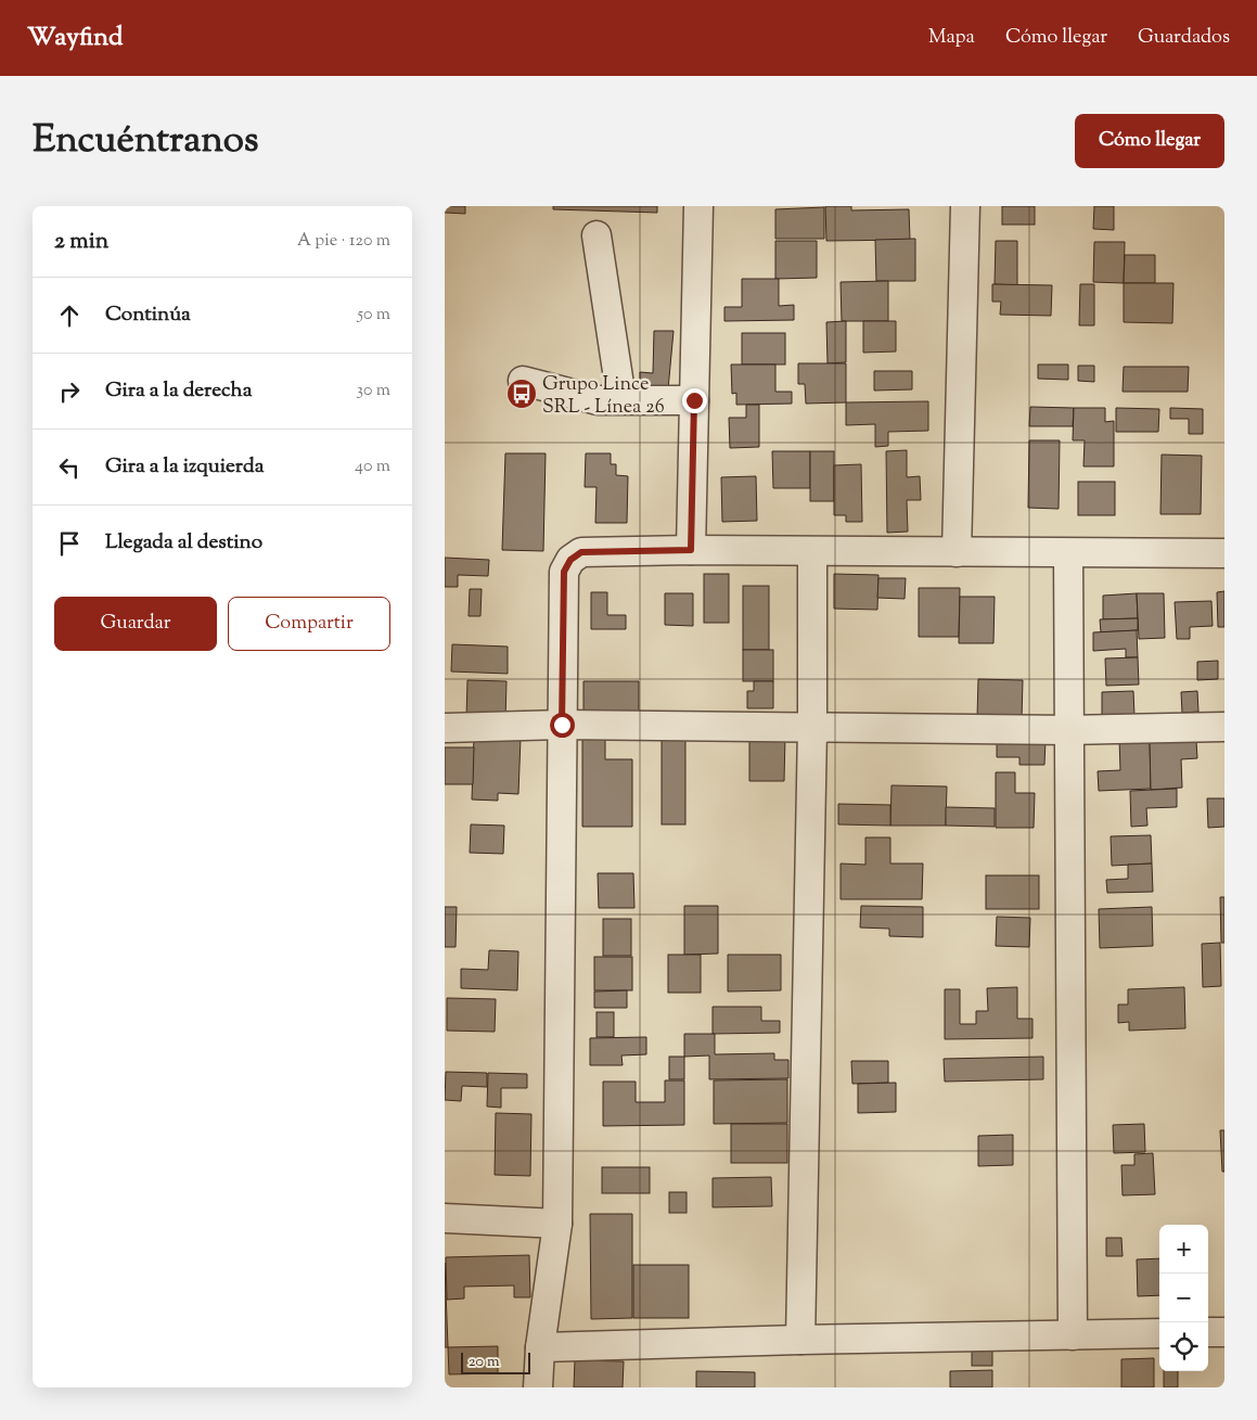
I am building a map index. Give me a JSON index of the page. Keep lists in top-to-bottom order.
{
  "places": {
    "bus stop": ["Grupo Lince SRL - Línea 26"]
  },
  "scale_bar": "20 m",
  "page": {
    "header": "Wayfind",
    "nav": ["Mapa", "Cómo llegar", "Guardados"],
    "title": "Encuéntranos",
    "buttons": [
      "Cómo llegar",
      ["Guardar", "Compartir"]
    ],
    "heading": ["2 min", "A pie · 120 m"],
    "list": [
      ["Continúa", "50 m"],
      ["Gira a la derecha", "30 m"],
      ["Gira a la izquierda", "40 m"],
      "Llegada al destino"
    ],
    "map_buttons": ["+", "−"],
    "scale": "20 m"
  }
}
